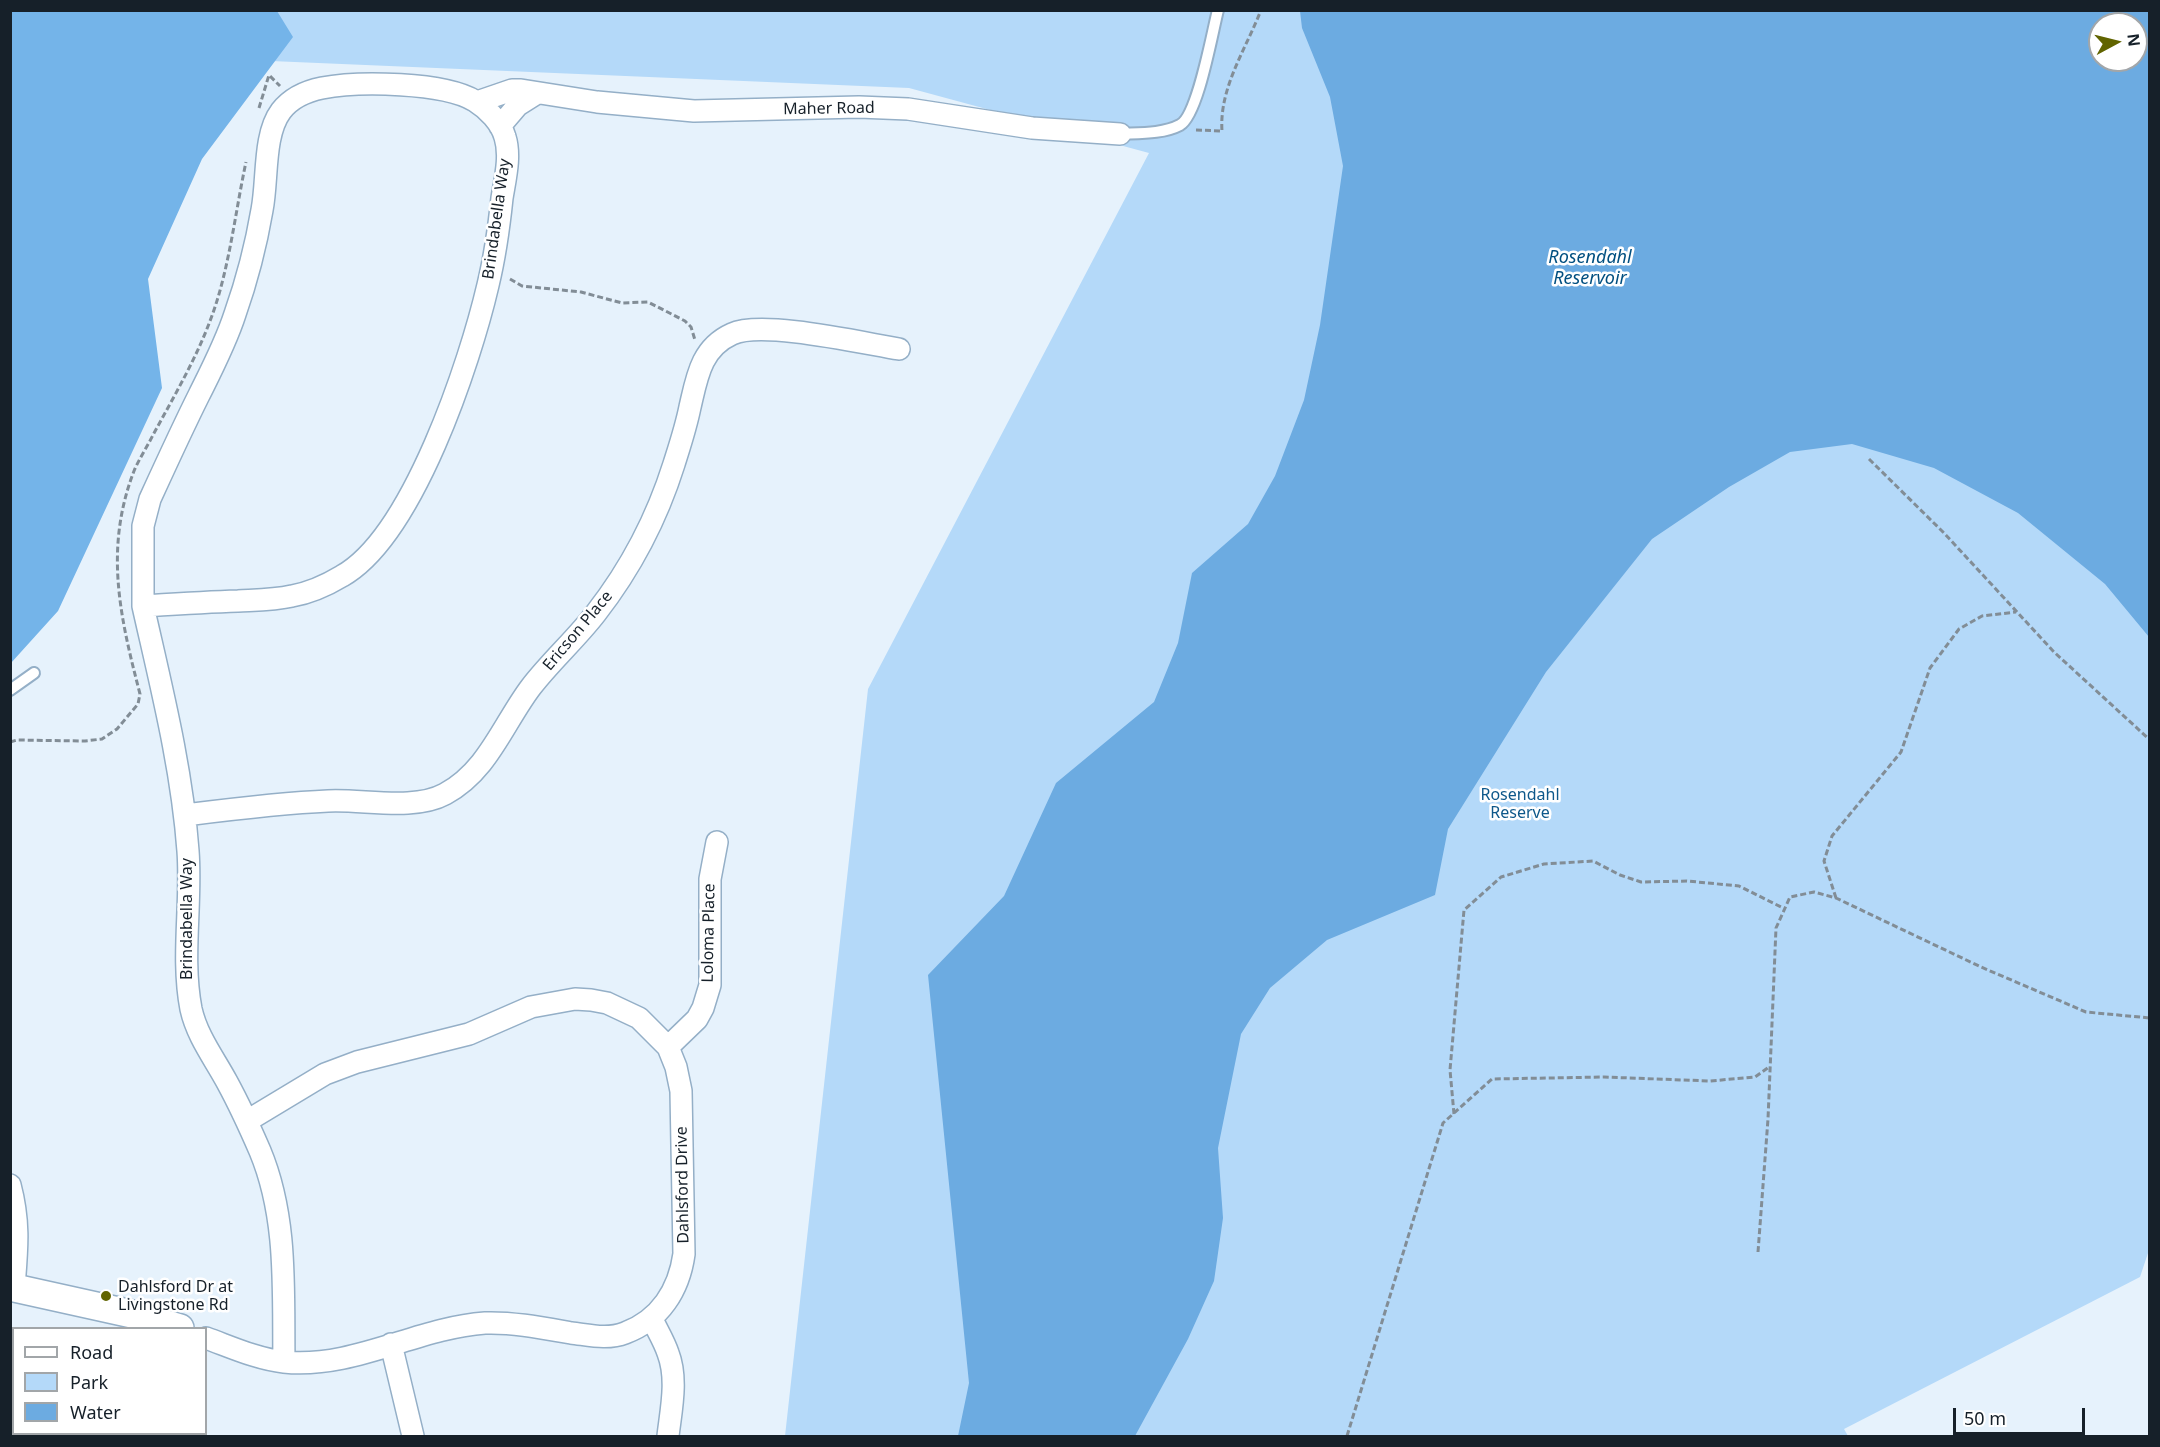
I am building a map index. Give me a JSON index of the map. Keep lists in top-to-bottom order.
{
  "streets": {
    "street": [
      "Maher Road",
      "Brindabella Way",
      "Ericson Place",
      "Loloma Place",
      "Dahlsford Drive"
    ]
  },
  "crossings": [
    ["Maher Road", "Brindabella Way"],
    ["Brindabella Way", "Ericson Place"],
    ["Brindabella Way", "Dahlsford Drive"],
    ["Loloma Place", "Dahlsford Drive"]
  ],
  "water": ["Rosendahl Reservoir"],
  "parks": ["Rosendahl Reserve"],
  "places": ["Dahlsford Dr at Livingstone Rd"],
  "legend": ["Road", "Park", "Water"],
  "scale_bar": "50 m",
  "north": "right"
}
